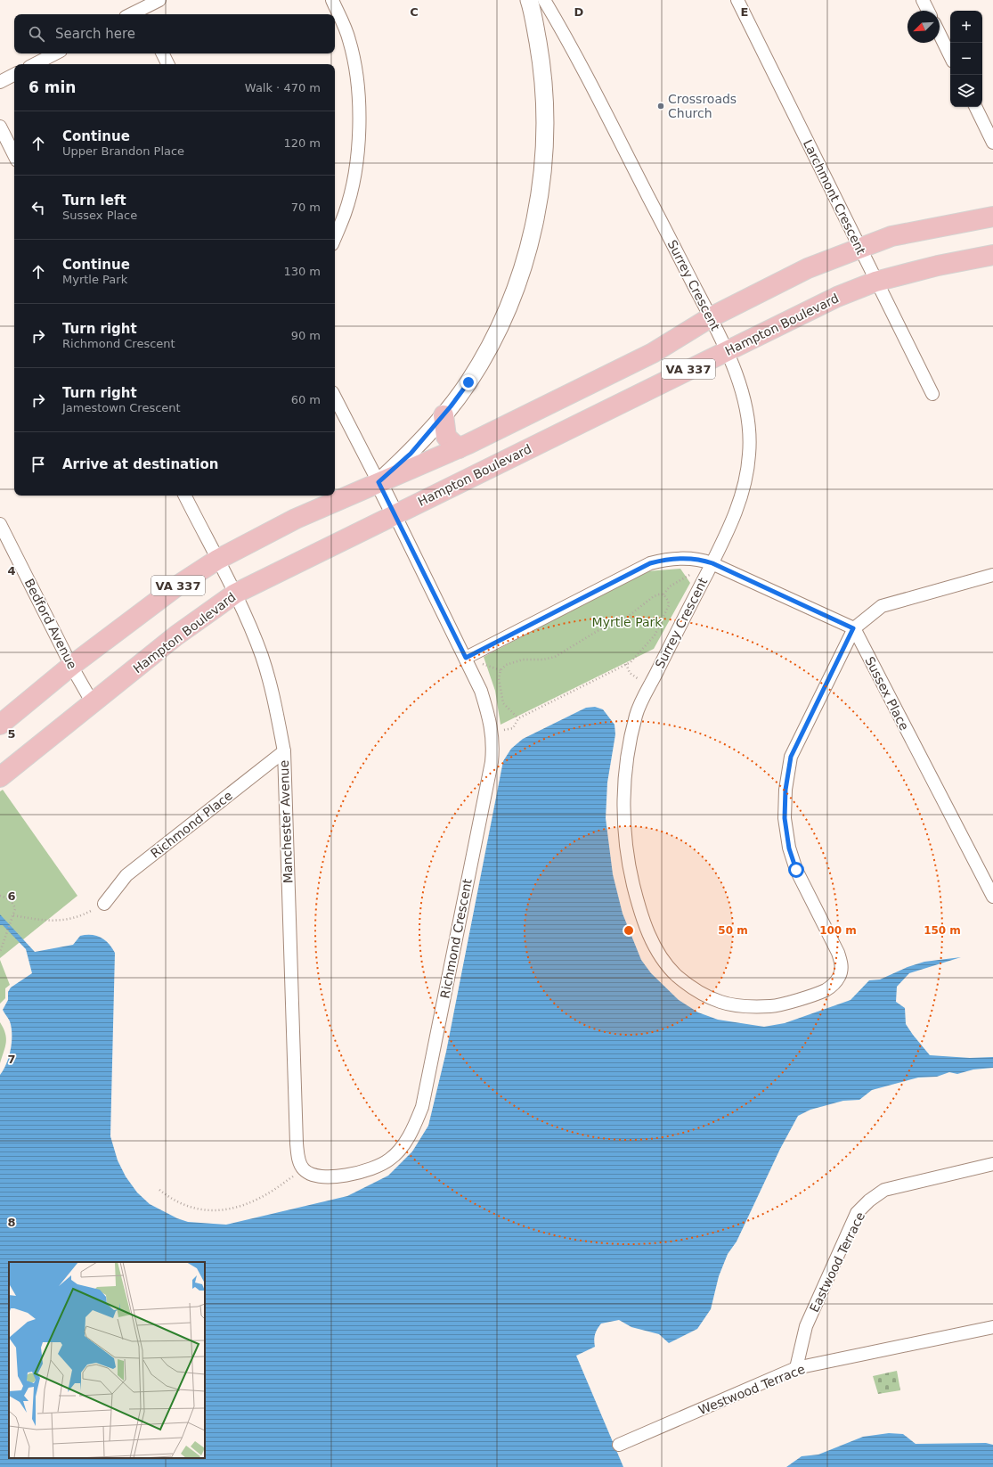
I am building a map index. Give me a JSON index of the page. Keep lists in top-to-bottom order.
{
  "streets": {
    "main road": ["Hampton Boulevard", "VA 337", "Richmond Crescent"],
    "street": [
      "Larchmont Crescent",
      "Surrey Crescent",
      "Bedford Avenue",
      "Sussex Place",
      "Manchester Avenue",
      "Richmond Place",
      "Eastwood Terrace",
      "Westwood Terrace"
    ]
  },
  "crossings": [
    ["Larchmont Crescent", "Hampton Boulevard"],
    ["Larchmont Crescent", "VA 337"],
    ["Surrey Crescent", "Hampton Boulevard"],
    ["Surrey Crescent", "VA 337"],
    ["Surrey Crescent", "Sussex Place"],
    ["Hampton Boulevard", "Bedford Avenue"],
    ["Hampton Boulevard", "Manchester Avenue"],
    ["Hampton Boulevard", "Richmond Crescent"],
    ["VA 337", "Bedford Avenue"],
    ["VA 337", "Manchester Avenue"],
    ["VA 337", "Richmond Crescent"],
    ["Manchester Avenue", "Richmond Place"],
    ["Manchester Avenue", "Richmond Crescent"],
    ["Eastwood Terrace", "Westwood Terrace"]
  ],
  "parks": ["Myrtle Park"],
  "places": ["Crossroads Church"],
  "north": "bottom left",
  "page": {
    "map_buttons": ["+", "−"],
    "search": "Search here",
    "heading": ["6 min", "Walk · 470 m"],
    "list": [
      ["Continue", "Upper Brandon Place", "120 m"],
      ["Turn left", "Sussex Place", "70 m"],
      ["Continue", "Myrtle Park", "130 m"],
      ["Turn right", "Richmond Crescent", "90 m"],
      ["Turn right", "Jamestown Crescent", "60 m"],
      "Arrive at destination"
    ]
  },
  "grid": {
    "columns": ["C", "D", "E"],
    "rows": [
      "4",
      "5",
      "6",
      "7",
      "8"
    ]
  },
  "rings": ["50 m", "100 m", "150 m"]
}
